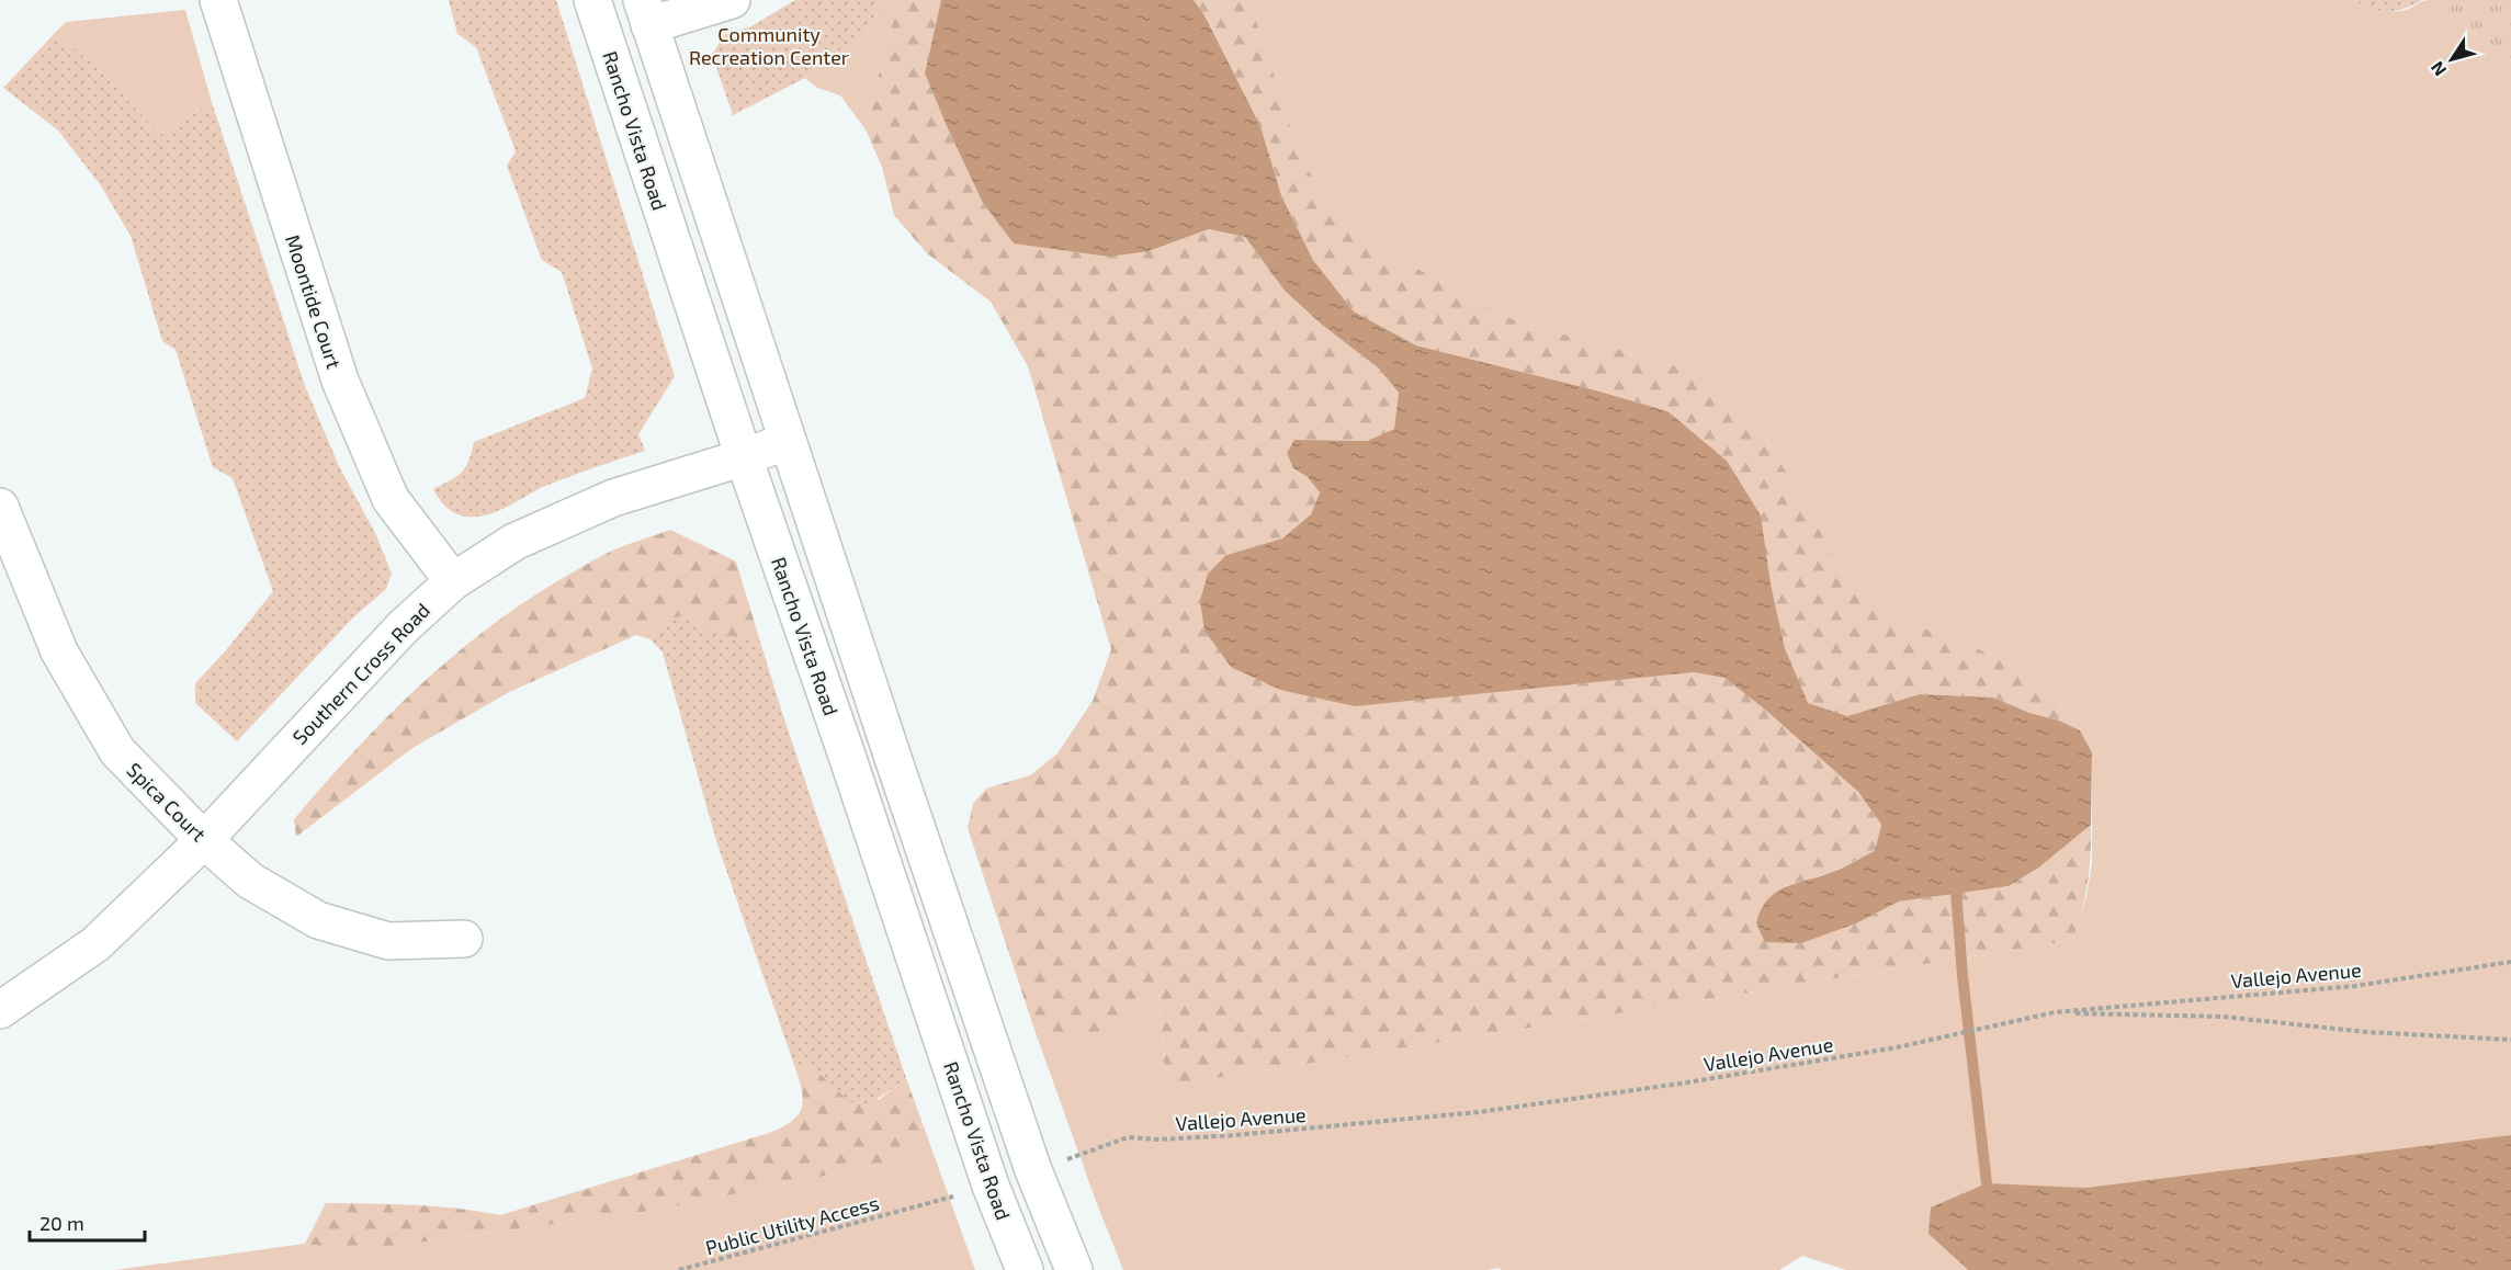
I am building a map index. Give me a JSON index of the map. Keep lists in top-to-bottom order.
{
  "streets": {
    "main road": [
      "Rancho Vista Road",
      "Moontide Court",
      "Southern Cross Road",
      "Spica Court"
    ],
    "path": ["Vallejo Avenue", "Public Utility Access"]
  },
  "crossings": [
    ["Rancho Vista Road", "Southern Cross Road"],
    ["Moontide Court", "Southern Cross Road"],
    ["Southern Cross Road", "Spica Court"]
  ],
  "parks": ["Community Recreation Center"],
  "scale_bar": "20 m",
  "north": "bottom left"
}
